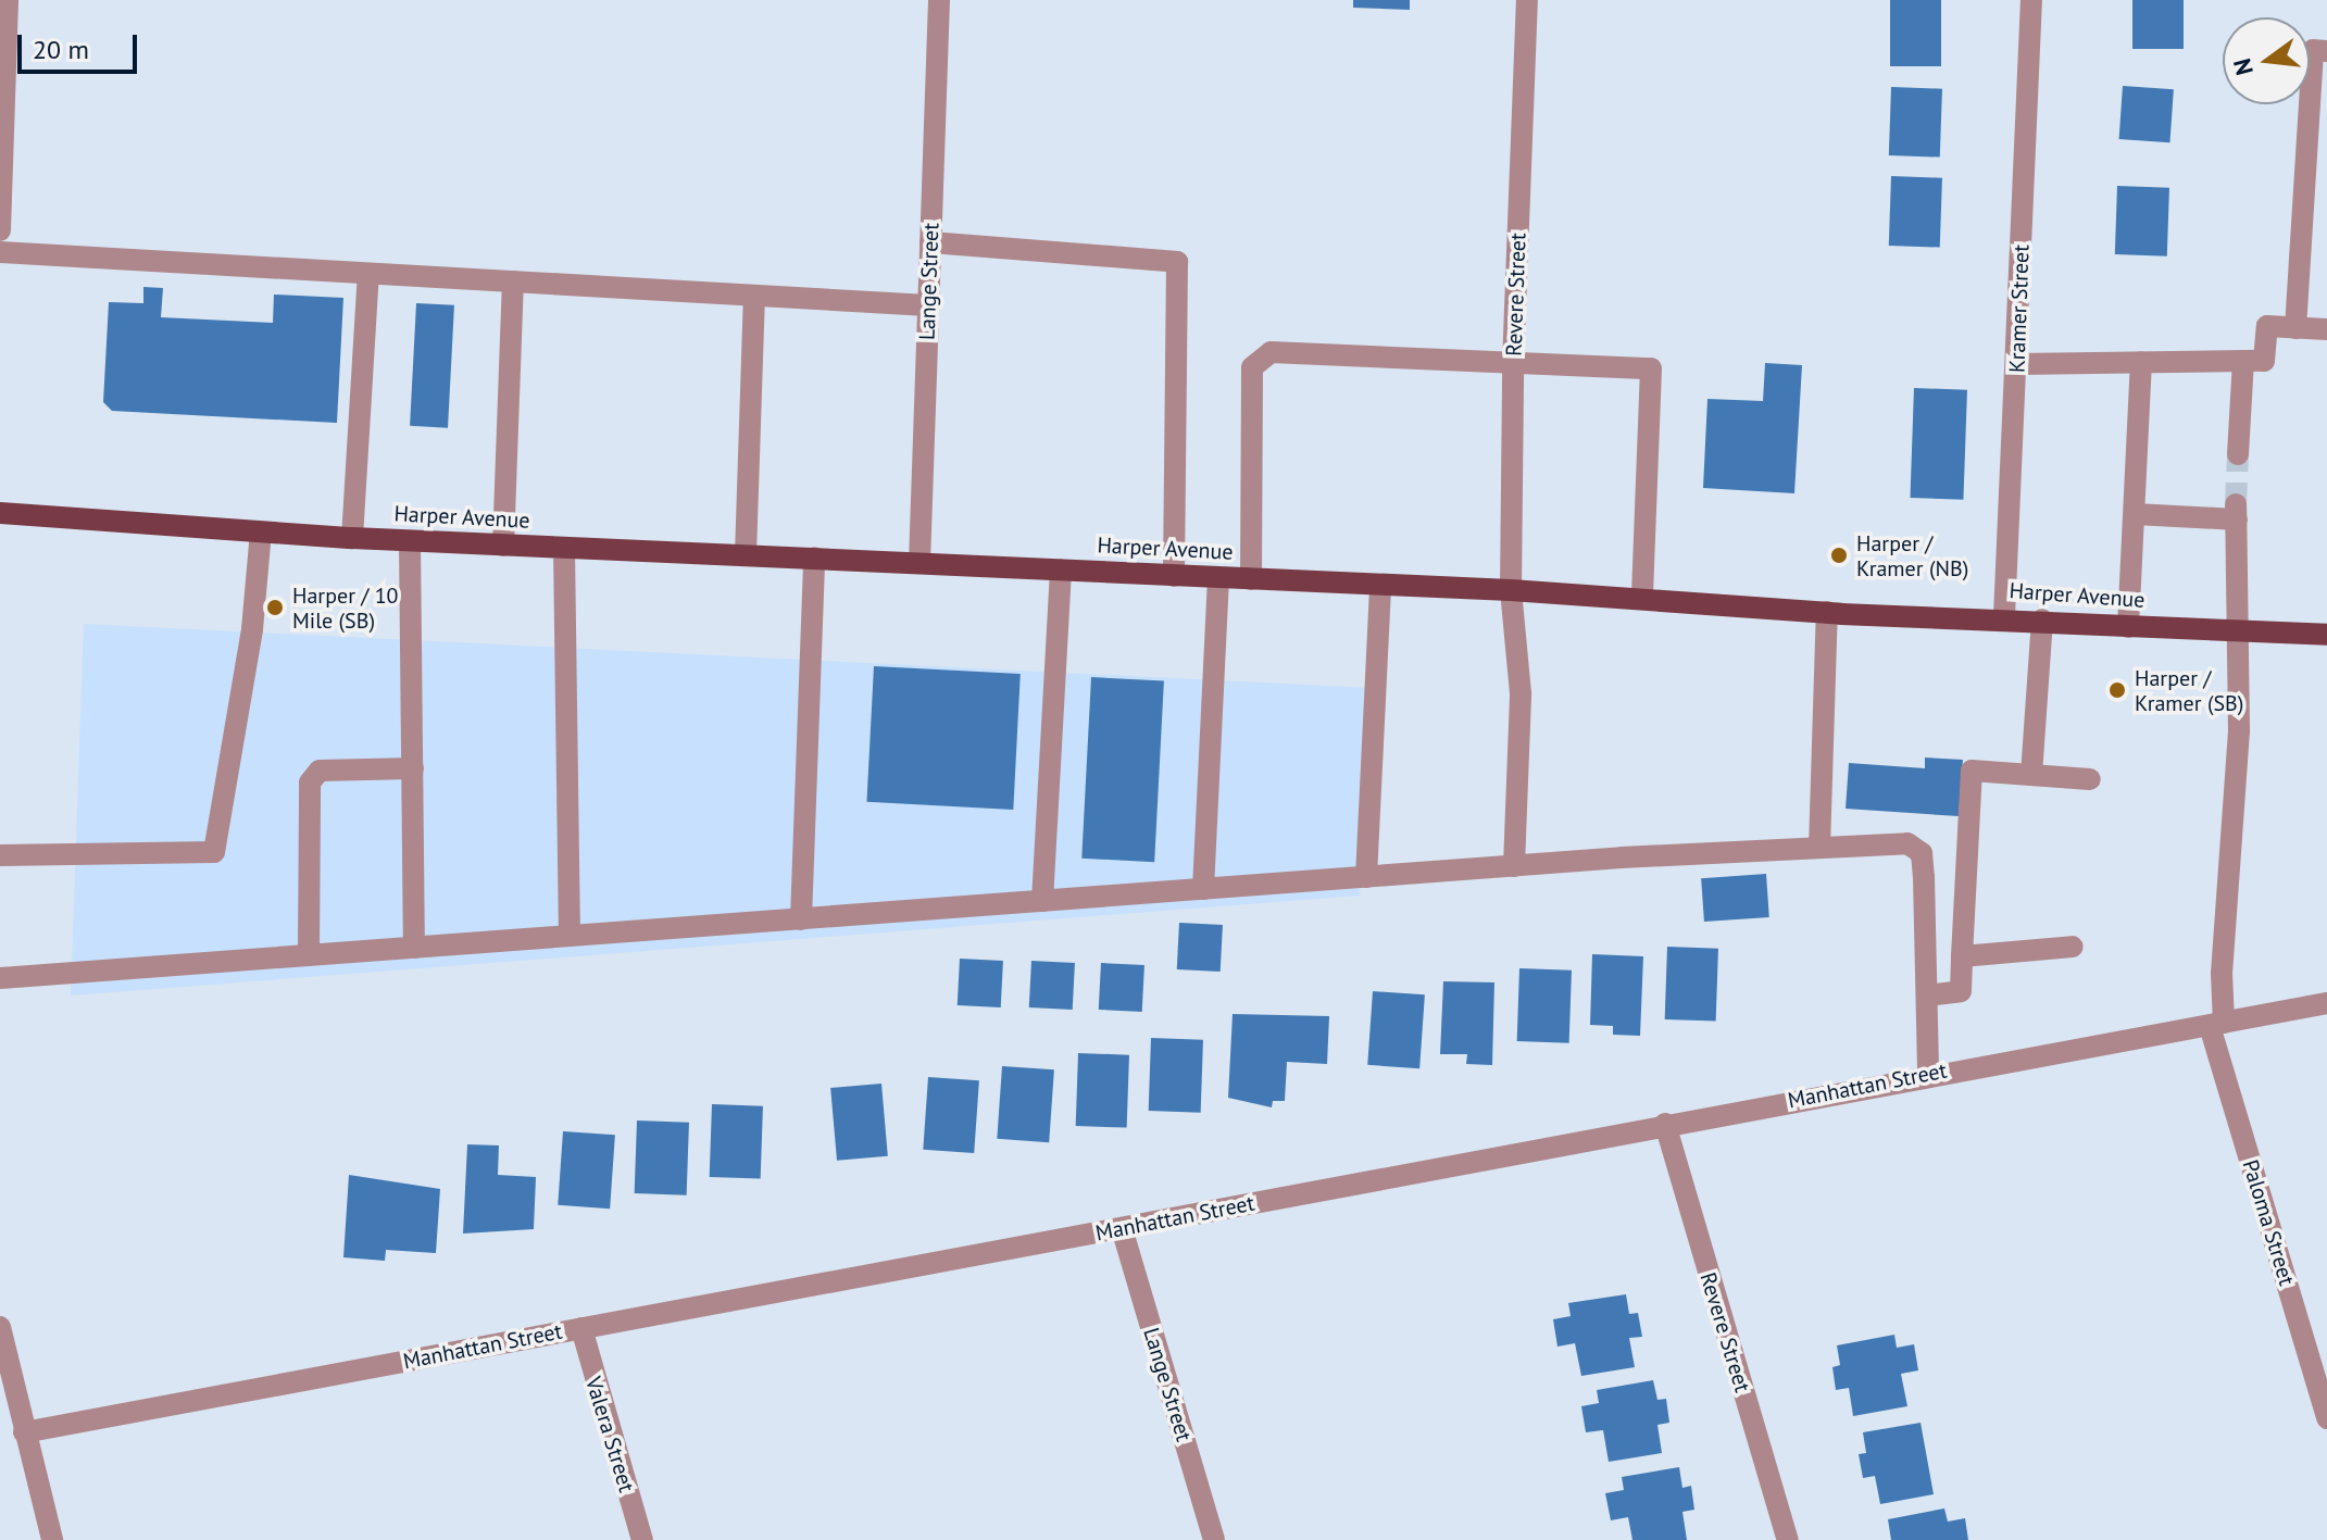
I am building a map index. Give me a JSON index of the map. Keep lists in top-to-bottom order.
{
  "streets": {
    "main road": ["Harper Avenue"],
    "street": [
      "Lange Street",
      "Revere Street",
      "Kramer Street",
      "Manhattan Street",
      "Paloma Street",
      "Valera Street"
    ]
  },
  "crossings": [
    ["Lange Street", "Harper Avenue"],
    ["Lange Street", "Manhattan Street"],
    ["Revere Street", "Harper Avenue"],
    ["Revere Street", "Manhattan Street"],
    ["Kramer Street", "Harper Avenue"],
    ["Harper Avenue", "Paloma Street"],
    ["Manhattan Street", "Paloma Street"],
    ["Manhattan Street", "Valera Street"]
  ],
  "places": ["Harper / Kramer (NB)", "Harper / 10 Mile (SB)", "Harper / Kramer (SB)"],
  "scale_bar": "20 m",
  "north": "left"
}
